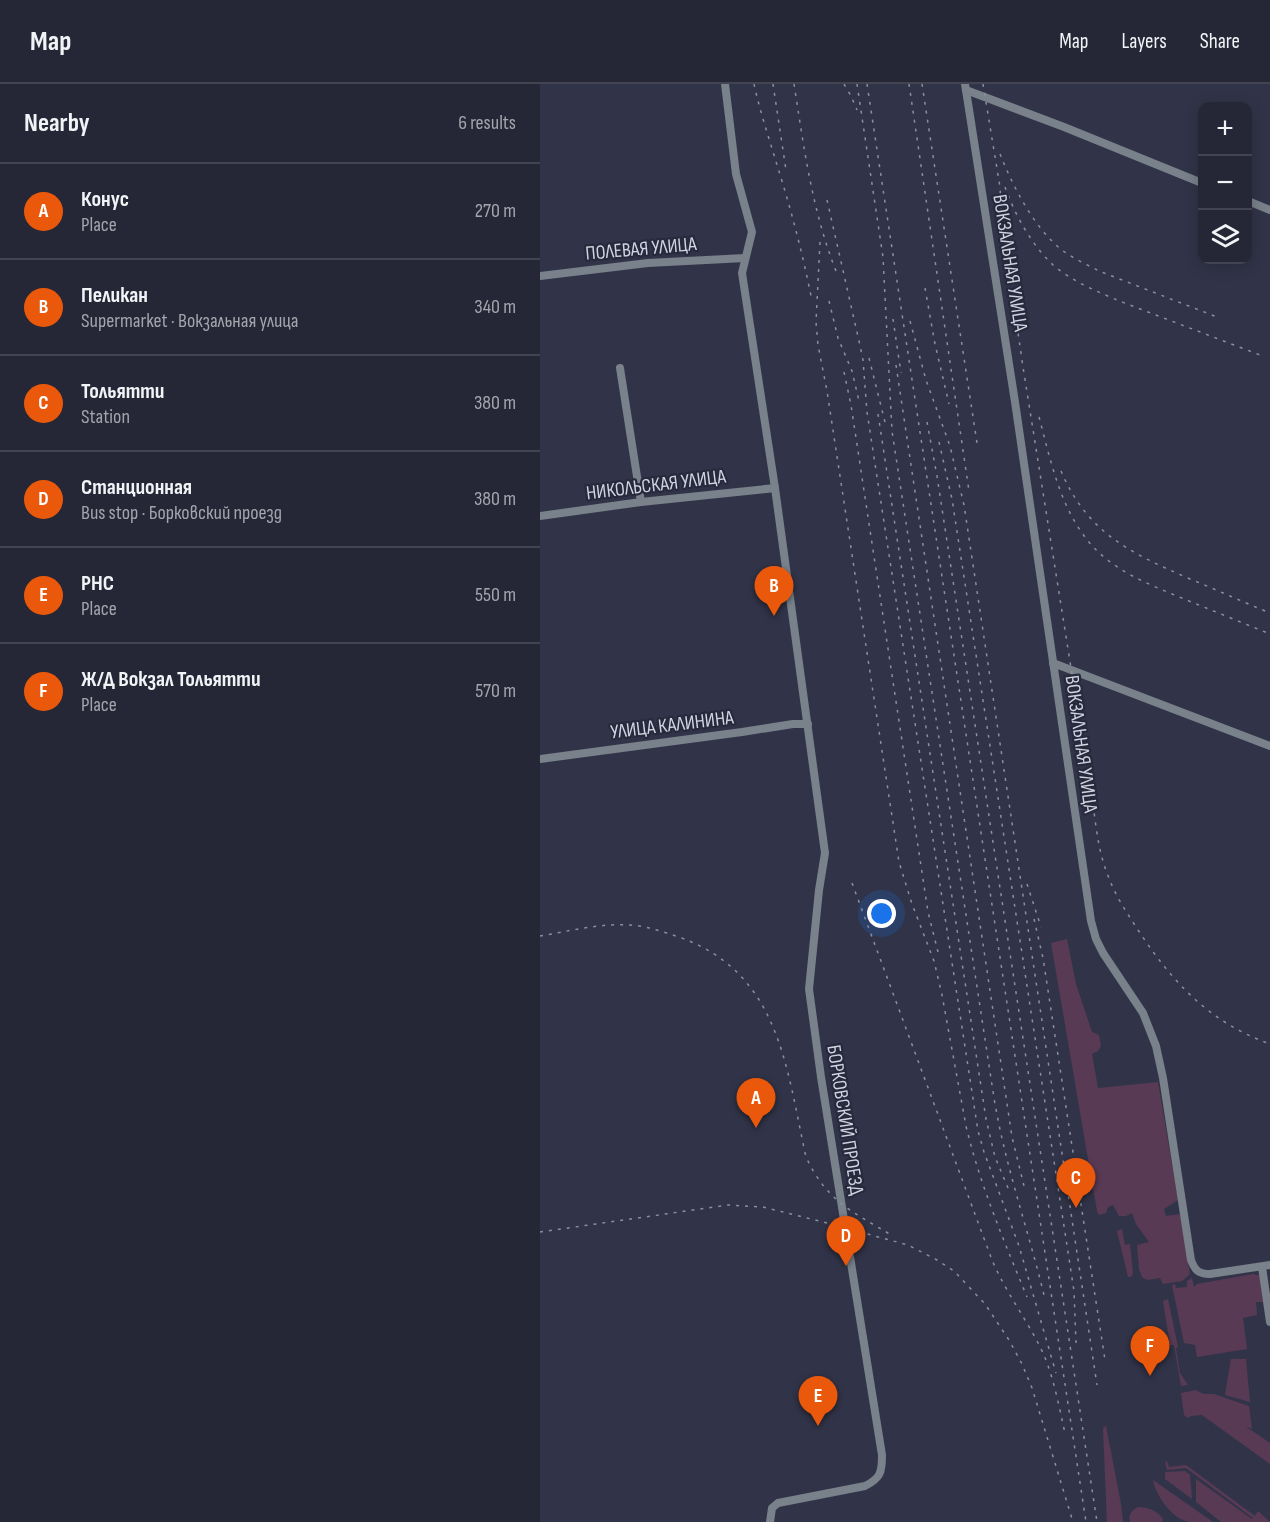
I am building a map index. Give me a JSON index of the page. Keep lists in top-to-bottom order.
{
  "streets": {
    "street": [
      "ПОЛЕВАЯ УЛИЦА",
      "ВОКЗАЛЬНАЯ УЛИЦА",
      "НИКОЛЬСКАЯ УЛИЦА",
      "УЛИЦА КАЛИНИНА",
      "БОРКОВСКИЙ ПРОЕЗД"
    ]
  },
  "crossings": [
    ["УЛИЦА КАЛИНИНА", "БОРКОВСКИЙ ПРОЕЗД"]
  ],
  "page": {
    "header": "Map",
    "nav": ["Map", "Layers", "Share"],
    "heading": ["Nearby", "6 results"],
    "map_buttons": ["+", "−"],
    "list": [
      {
        "mark": "A",
        "name": "Конус",
        "note": "Place",
        "value": "270 m"
      },
      {
        "mark": "B",
        "name": "Пеликан",
        "note": "Supermarket · Вокзальная улица",
        "value": "340 m"
      },
      {
        "mark": "C",
        "name": "Тольятти",
        "note": "Station",
        "value": "380 m"
      },
      {
        "mark": "D",
        "name": "Станционная",
        "note": "Bus stop · Борковский проезд",
        "value": "380 m"
      },
      {
        "mark": "E",
        "name": "РНС",
        "note": "Place",
        "value": "550 m"
      },
      {
        "mark": "F",
        "name": "Ж/Д Вокзал Тольятти",
        "note": "Place",
        "value": "570 m"
      }
    ],
    "pins": [
      "B",
      "A",
      "C",
      "D",
      "F",
      "E"
    ]
  }
}
